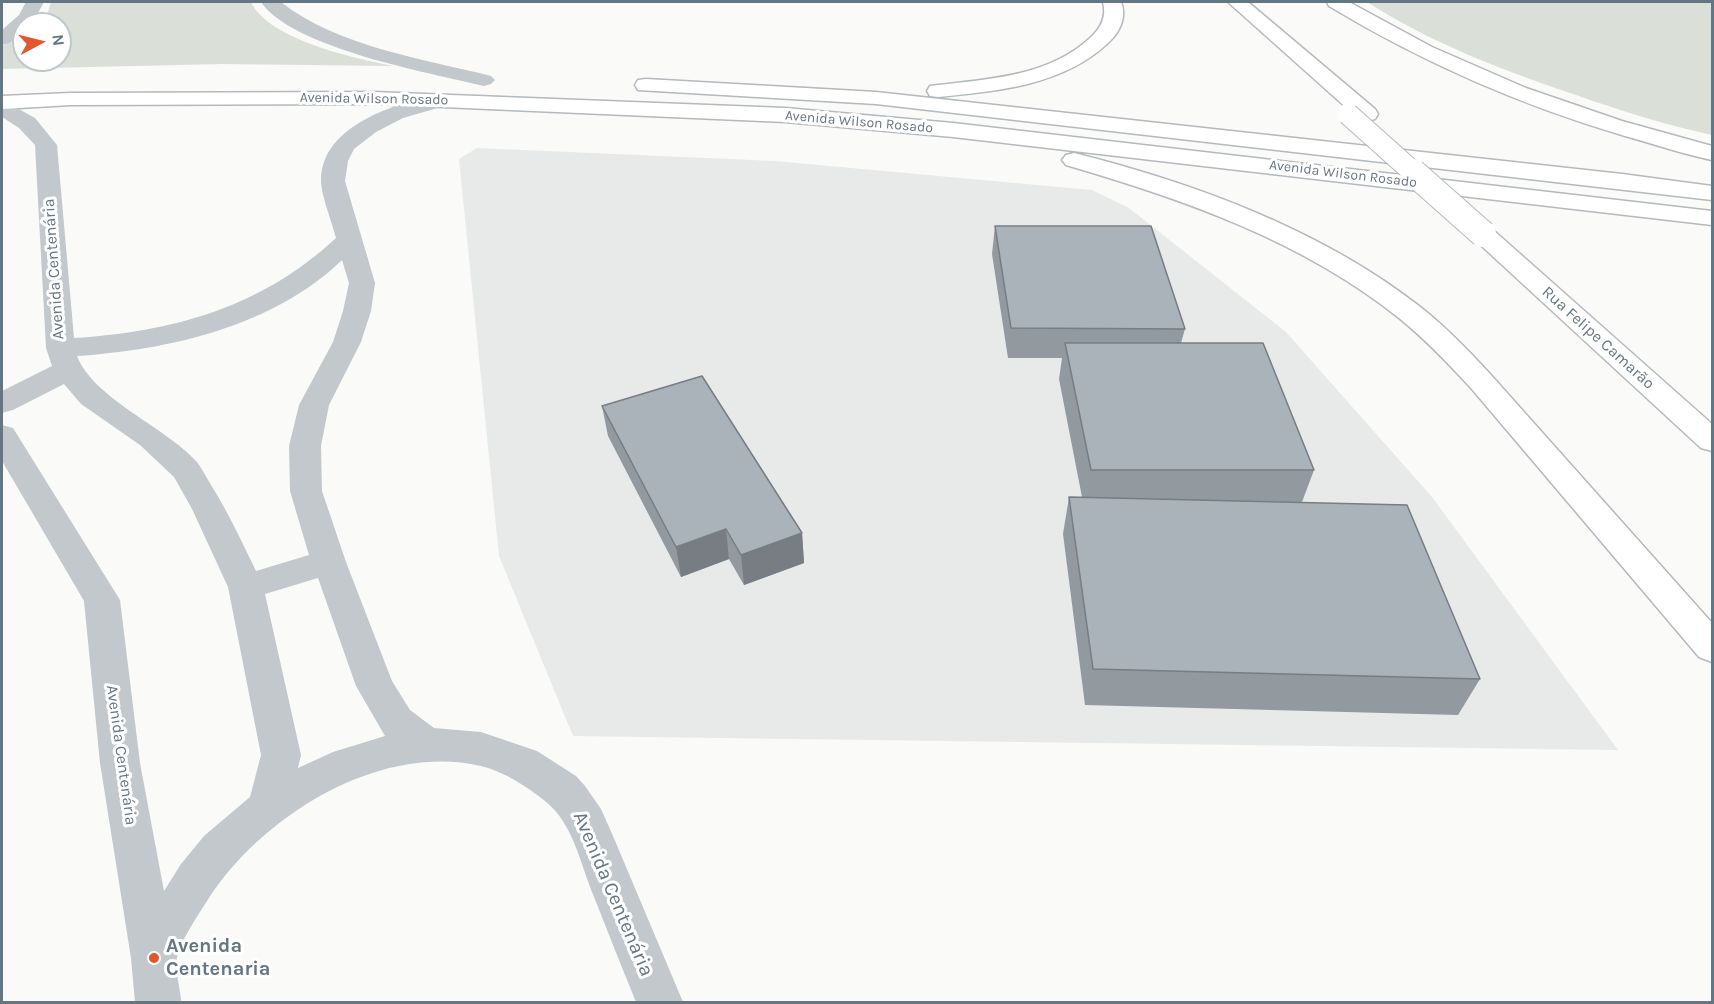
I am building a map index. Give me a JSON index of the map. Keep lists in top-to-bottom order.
{
  "streets": {
    "main road": ["Avenida Wilson Rosado", "Rua Felipe Camarão"],
    "street": ["Avenida Centenária"]
  },
  "places": ["Avenida Centenaria"],
  "north": "right"
}
